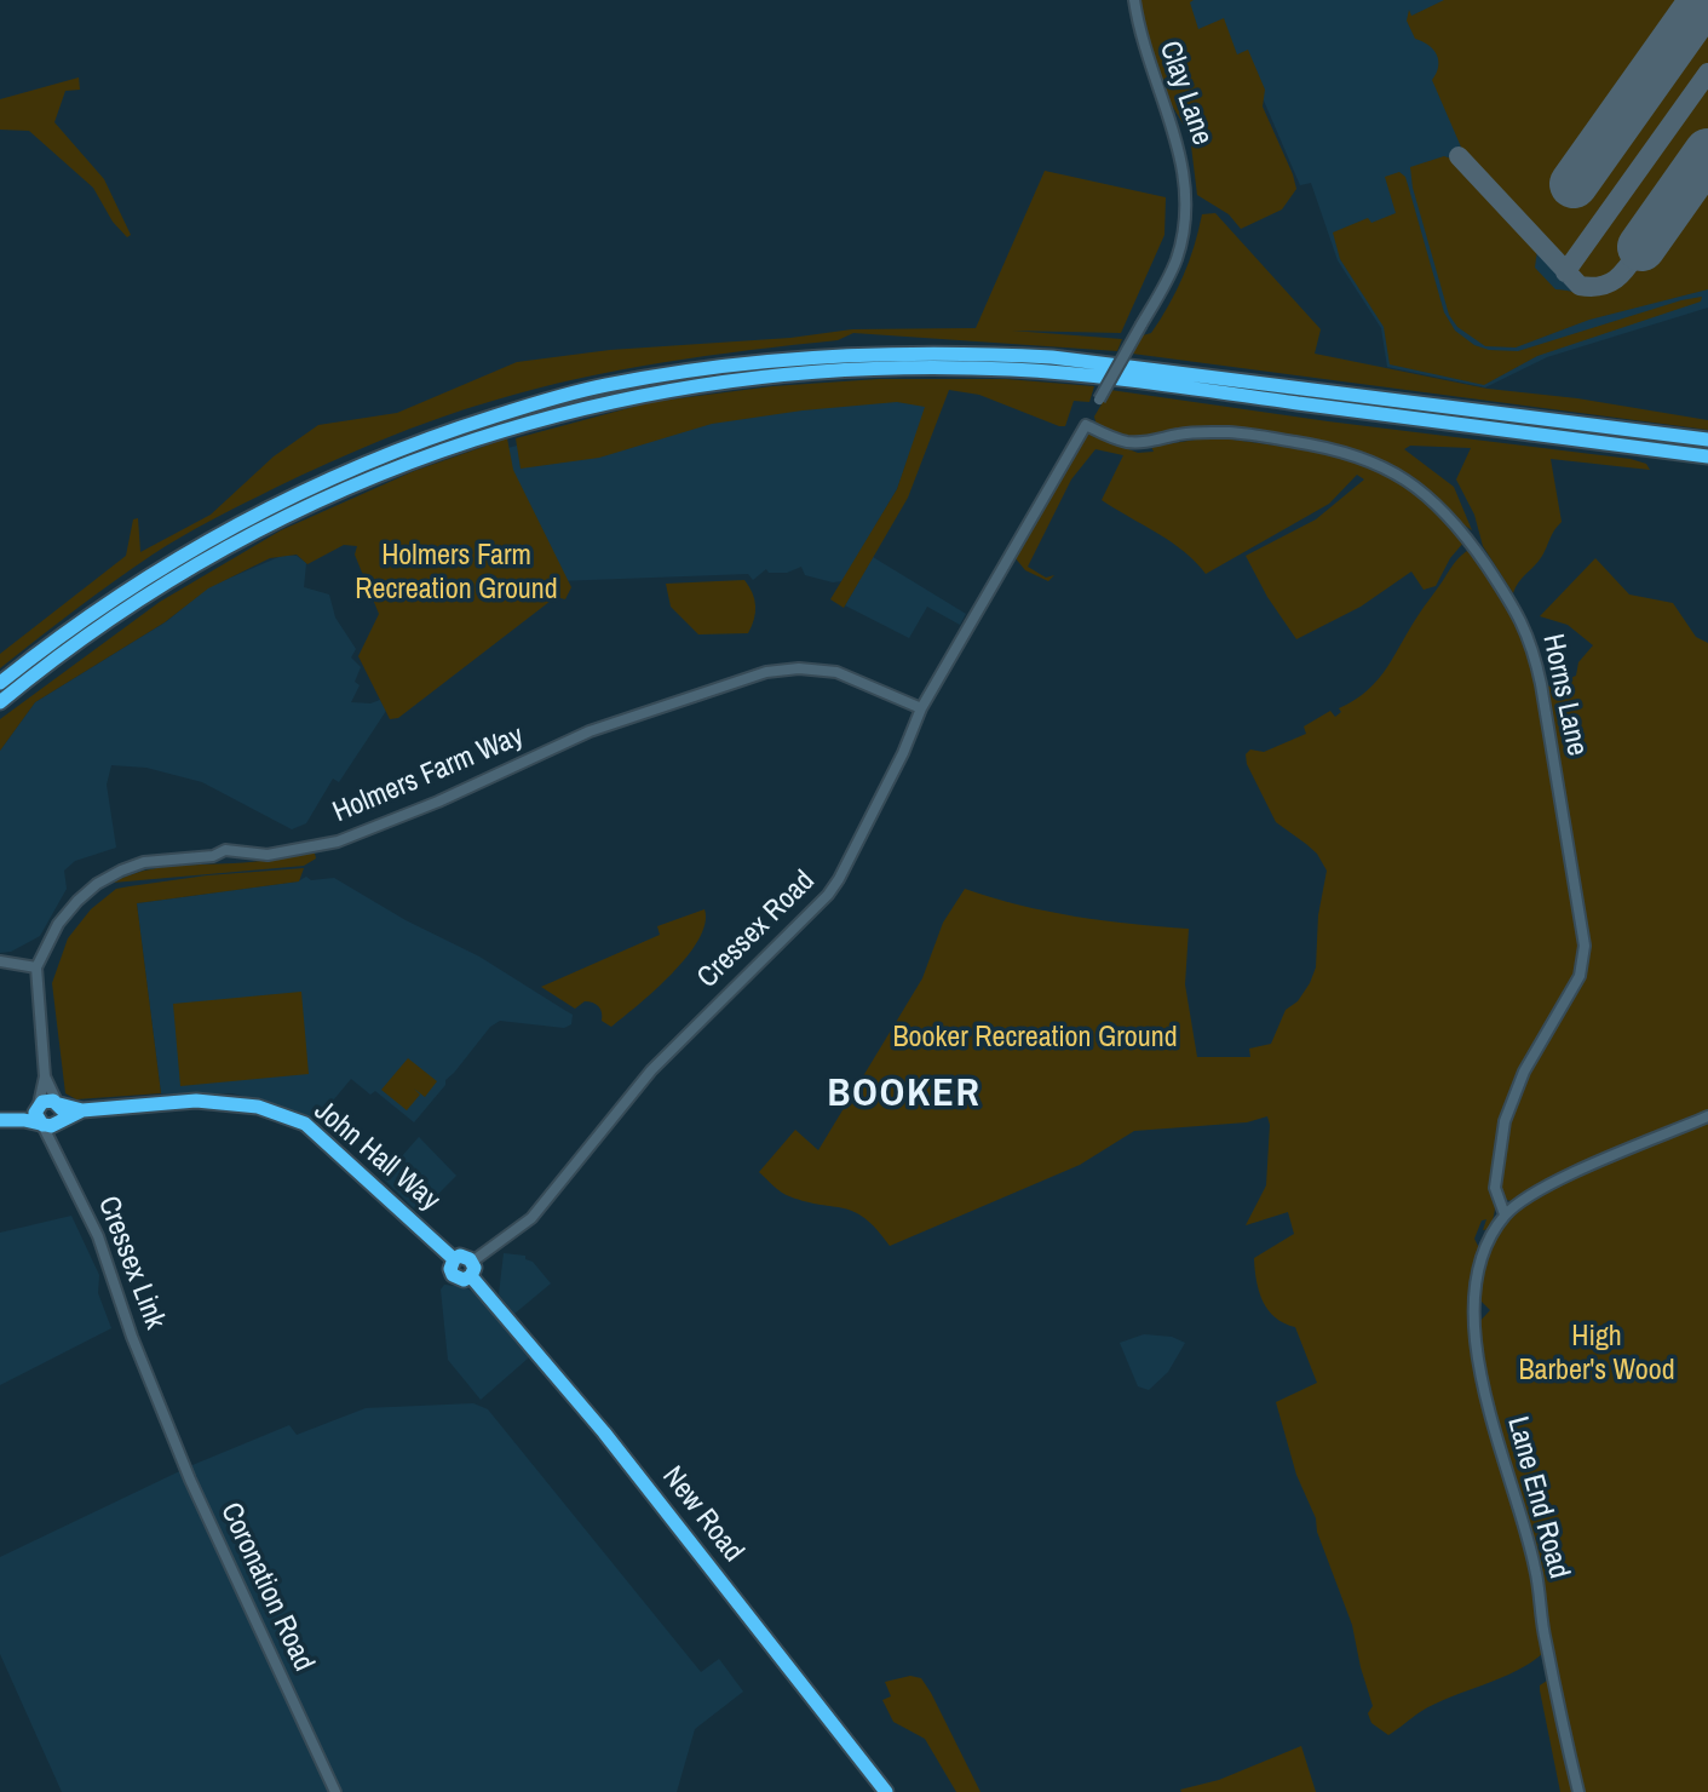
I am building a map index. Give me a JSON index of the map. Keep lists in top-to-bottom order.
{
  "streets": {
    "highway": ["John Hall Way", "New Road"],
    "street": [
      "Clay Lane",
      "Horns Lane",
      "Holmers Farm Way",
      "Cressex Road",
      "Cressex Link",
      "Lane End Road",
      "Coronation Road"
    ]
  },
  "crossings": [
    ["Horns Lane", "Cressex Road"],
    ["Horns Lane", "Lane End Road"],
    ["Holmers Farm Way", "Cressex Road"],
    ["Cressex Road", "John Hall Way"],
    ["Cressex Road", "New Road"],
    ["John Hall Way", "Cressex Link"],
    ["John Hall Way", "New Road"],
    ["Cressex Link", "Coronation Road"]
  ],
  "districts": ["BOOKER"],
  "parks": ["Holmers Farm Recreation Ground", "Booker Recreation Ground", "High Barber's Wood"]
}
